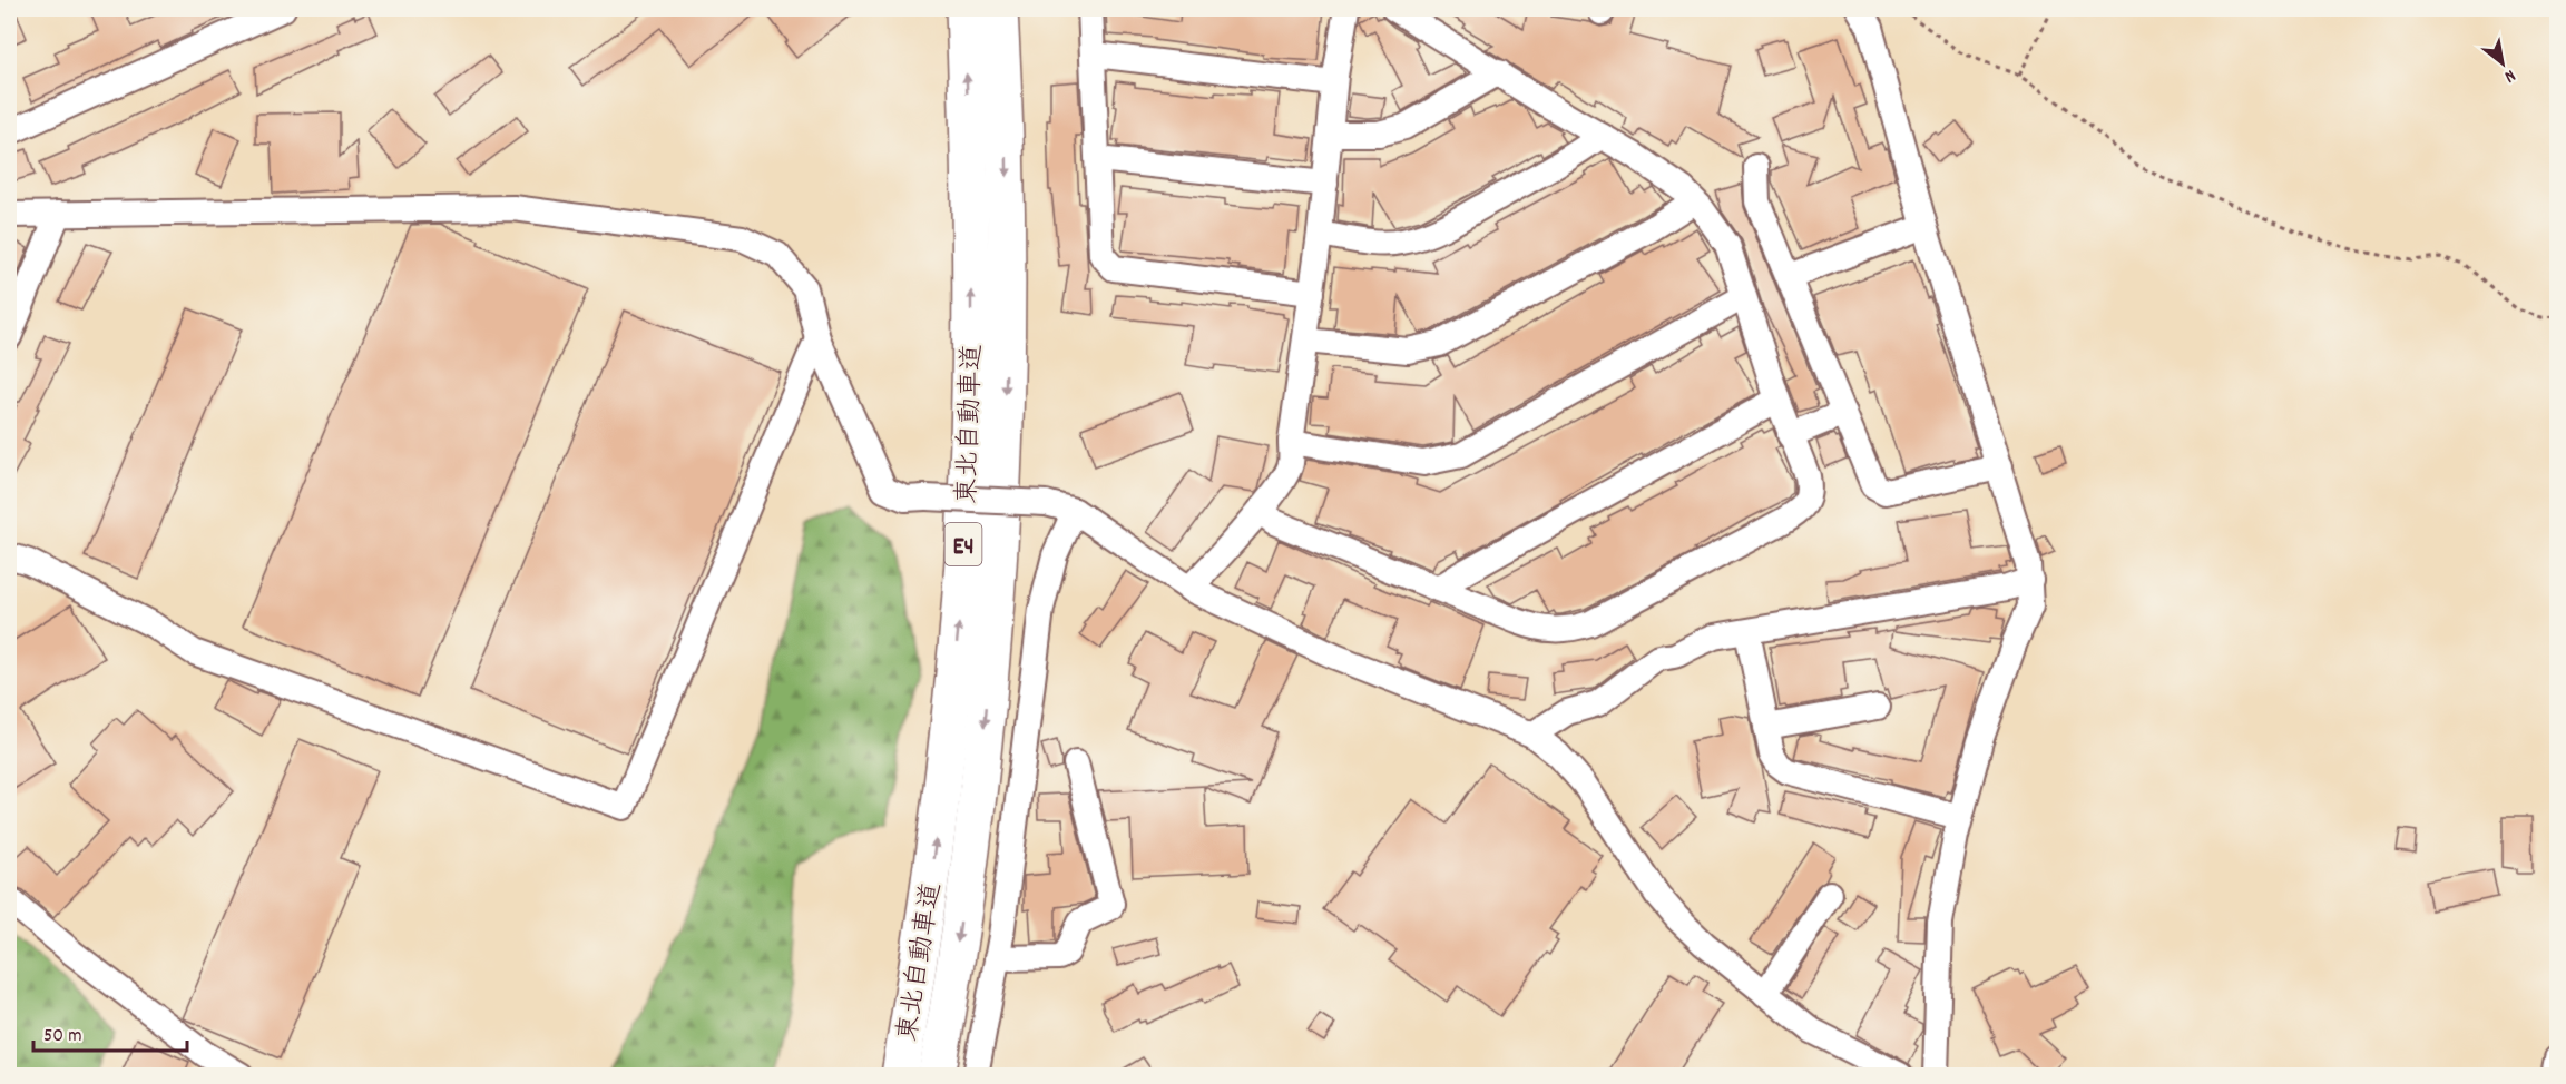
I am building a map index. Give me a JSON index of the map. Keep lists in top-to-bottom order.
{
  "streets": {
    "highway": ["東北自動車道", "E4"]
  },
  "scale_bar": "50 m",
  "north": "bottom right"
}
